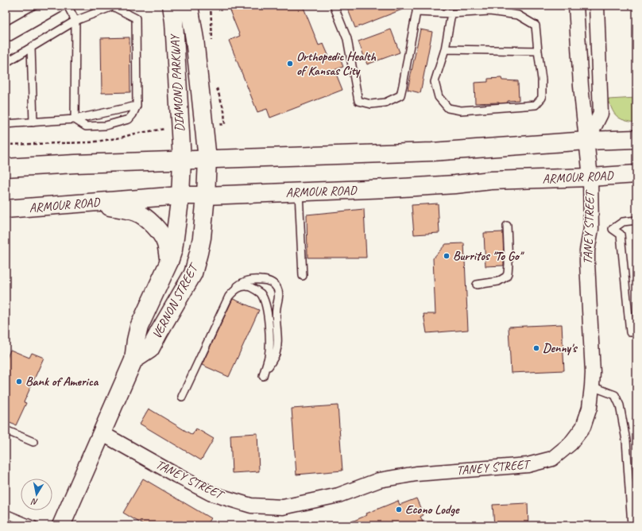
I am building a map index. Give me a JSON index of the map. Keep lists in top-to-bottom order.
{
  "streets": {
    "main road": ["DIAMOND PARKWAY", "ARMOUR ROAD", "VERNON STREET"],
    "street": ["TANEY STREET"]
  },
  "crossings": [
    ["DIAMOND PARKWAY", "VERNON STREET"],
    ["ARMOUR ROAD", "TANEY STREET"],
    ["ARMOUR ROAD", "VERNON STREET"],
    ["TANEY STREET", "VERNON STREET"]
  ],
  "places": [
    "Orthopedic Health of Kansas City",
    "Burritos \"To Go\"",
    "Denny's",
    "Bank of America",
    "Econo Lodge"
  ],
  "north": "bottom"
}
